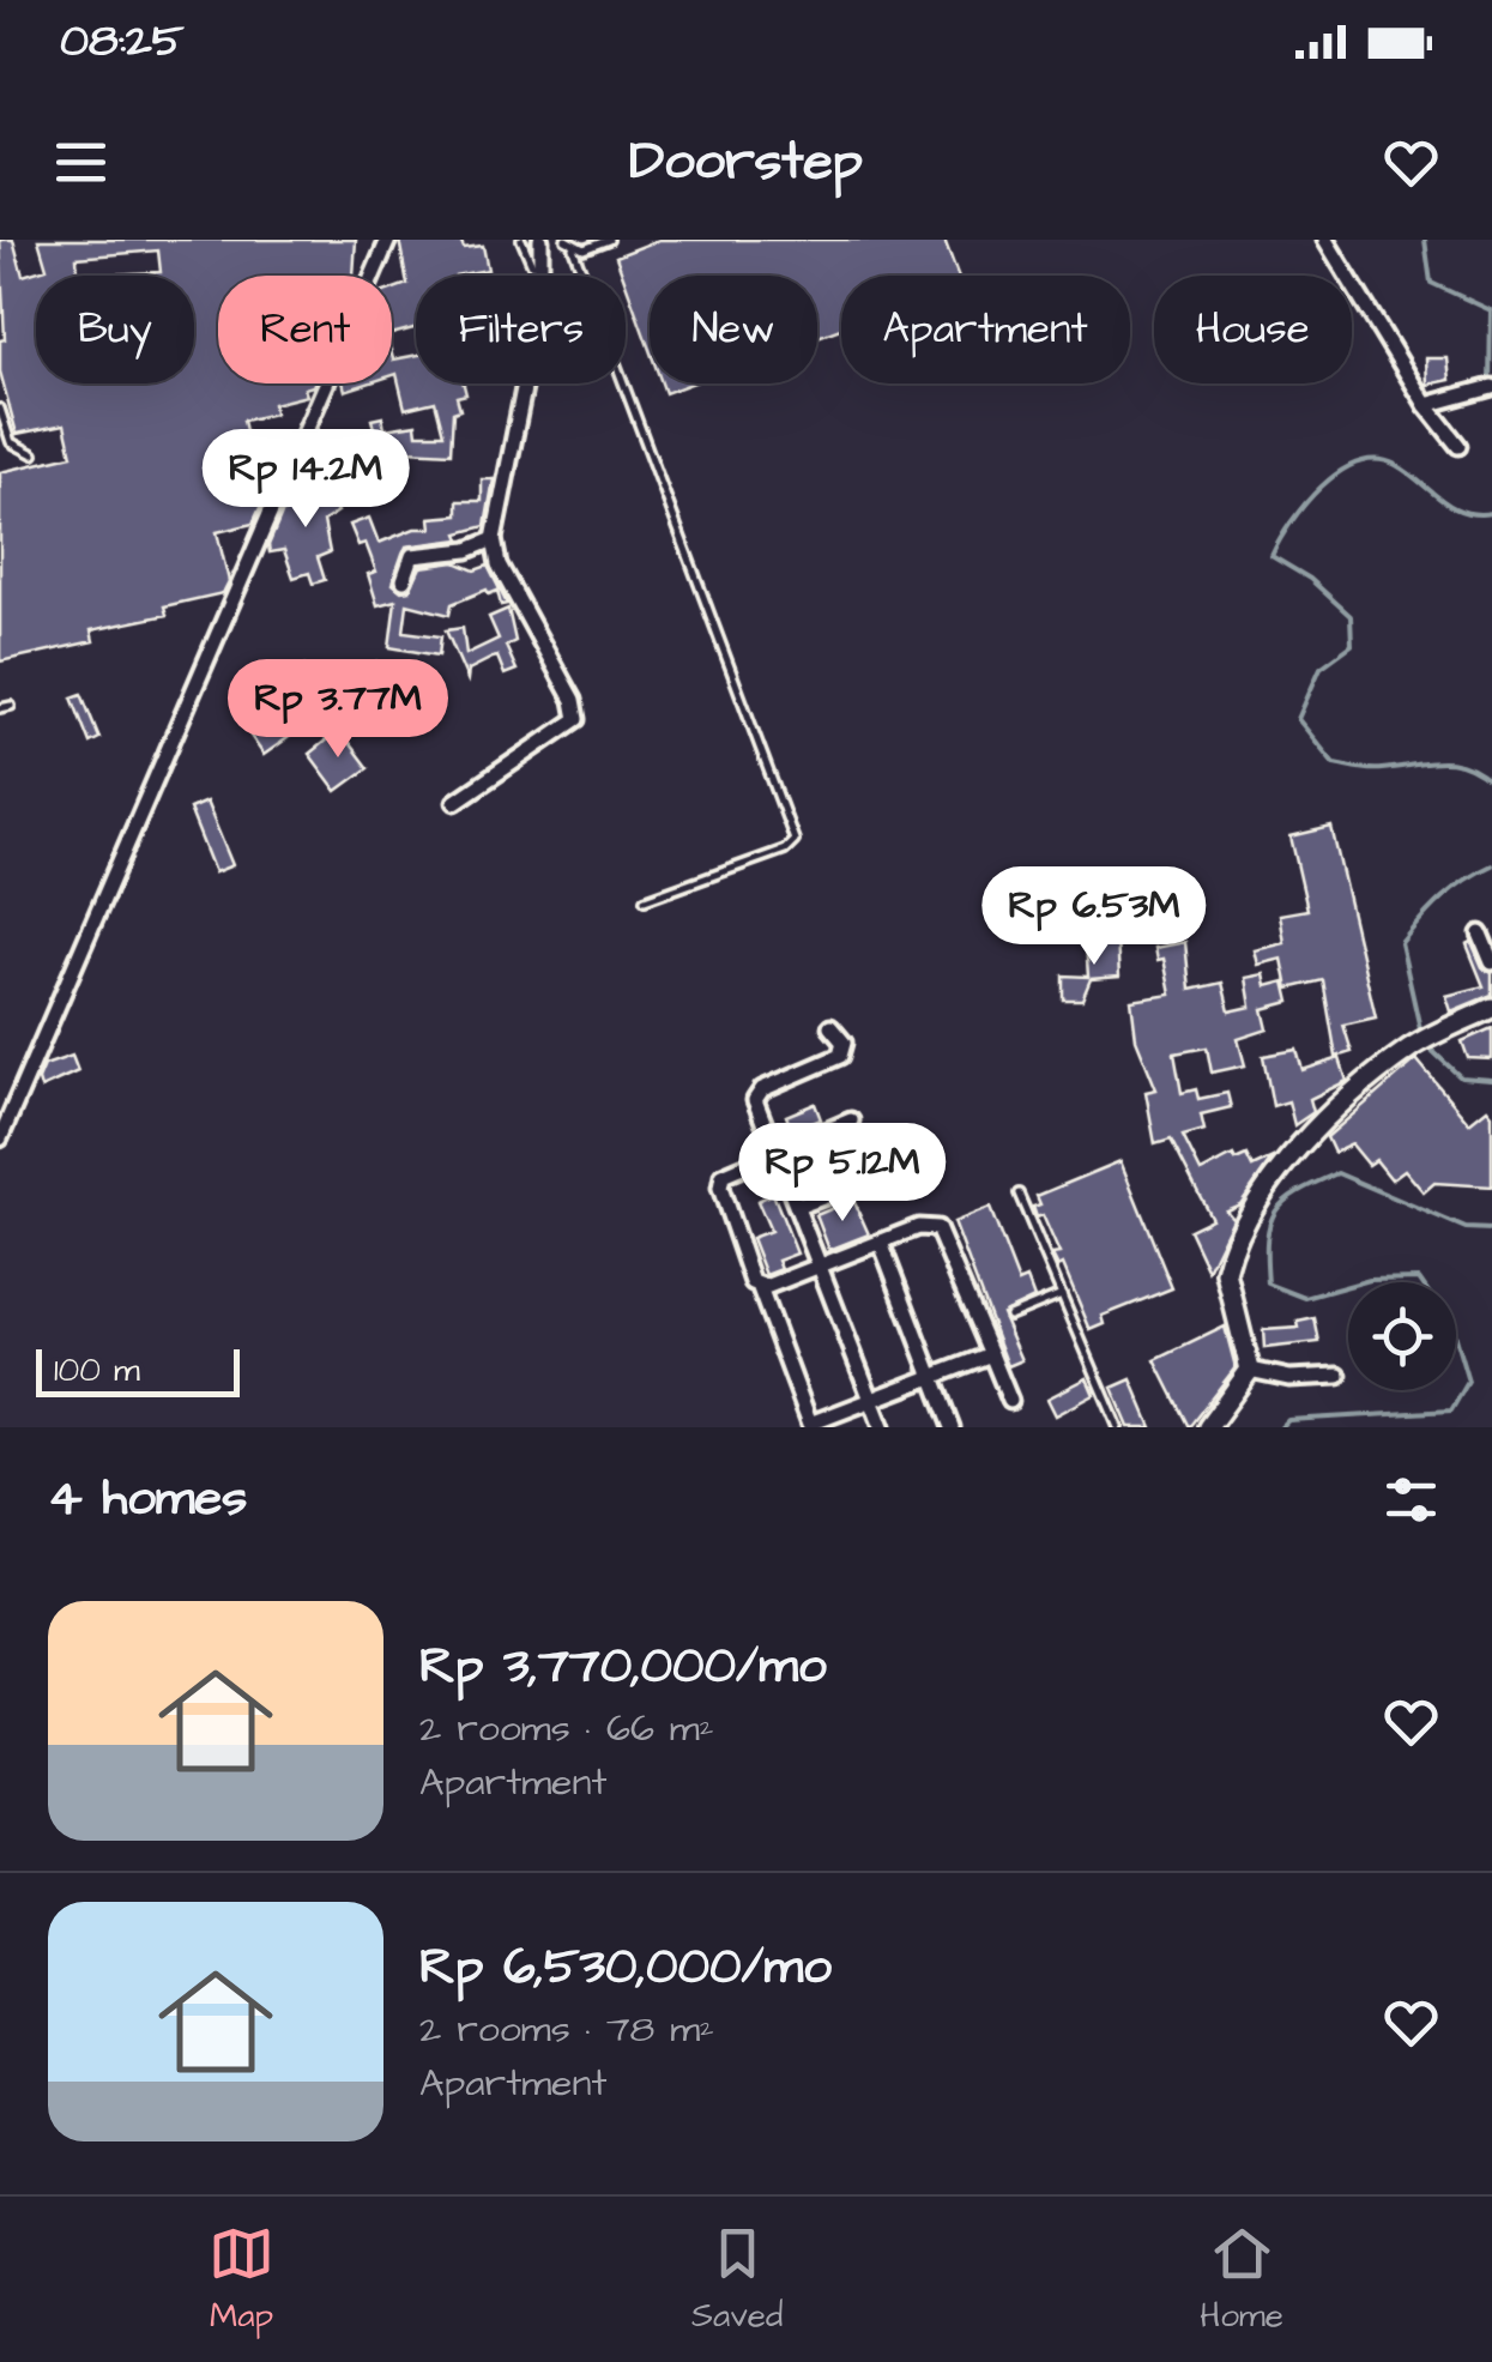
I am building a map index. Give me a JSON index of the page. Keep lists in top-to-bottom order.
{
  "scale_bar": "100 m",
  "page": {
    "status": "08:25",
    "header": "Doorstep",
    "chip": [
      "Buy",
      "Rent",
      "Filters",
      "New",
      "Apartment",
      "House"
    ],
    "price": [
      "Rp 14.2M",
      "Rp 3.77M",
      "Rp 6.53M",
      "Rp 5.12M"
    ],
    "scale": "100 m",
    "heading": "4 homes",
    "list": [
      {
        "name": "Rp 3,770,000/mo",
        "note": "2 rooms · 66 m² · Apartment"
      },
      {
        "name": "Rp 6,530,000/mo",
        "note": "2 rooms · 78 m² · Apartment"
      }
    ],
    "tabs": ["Map", "Saved", "Home"]
  }
}
